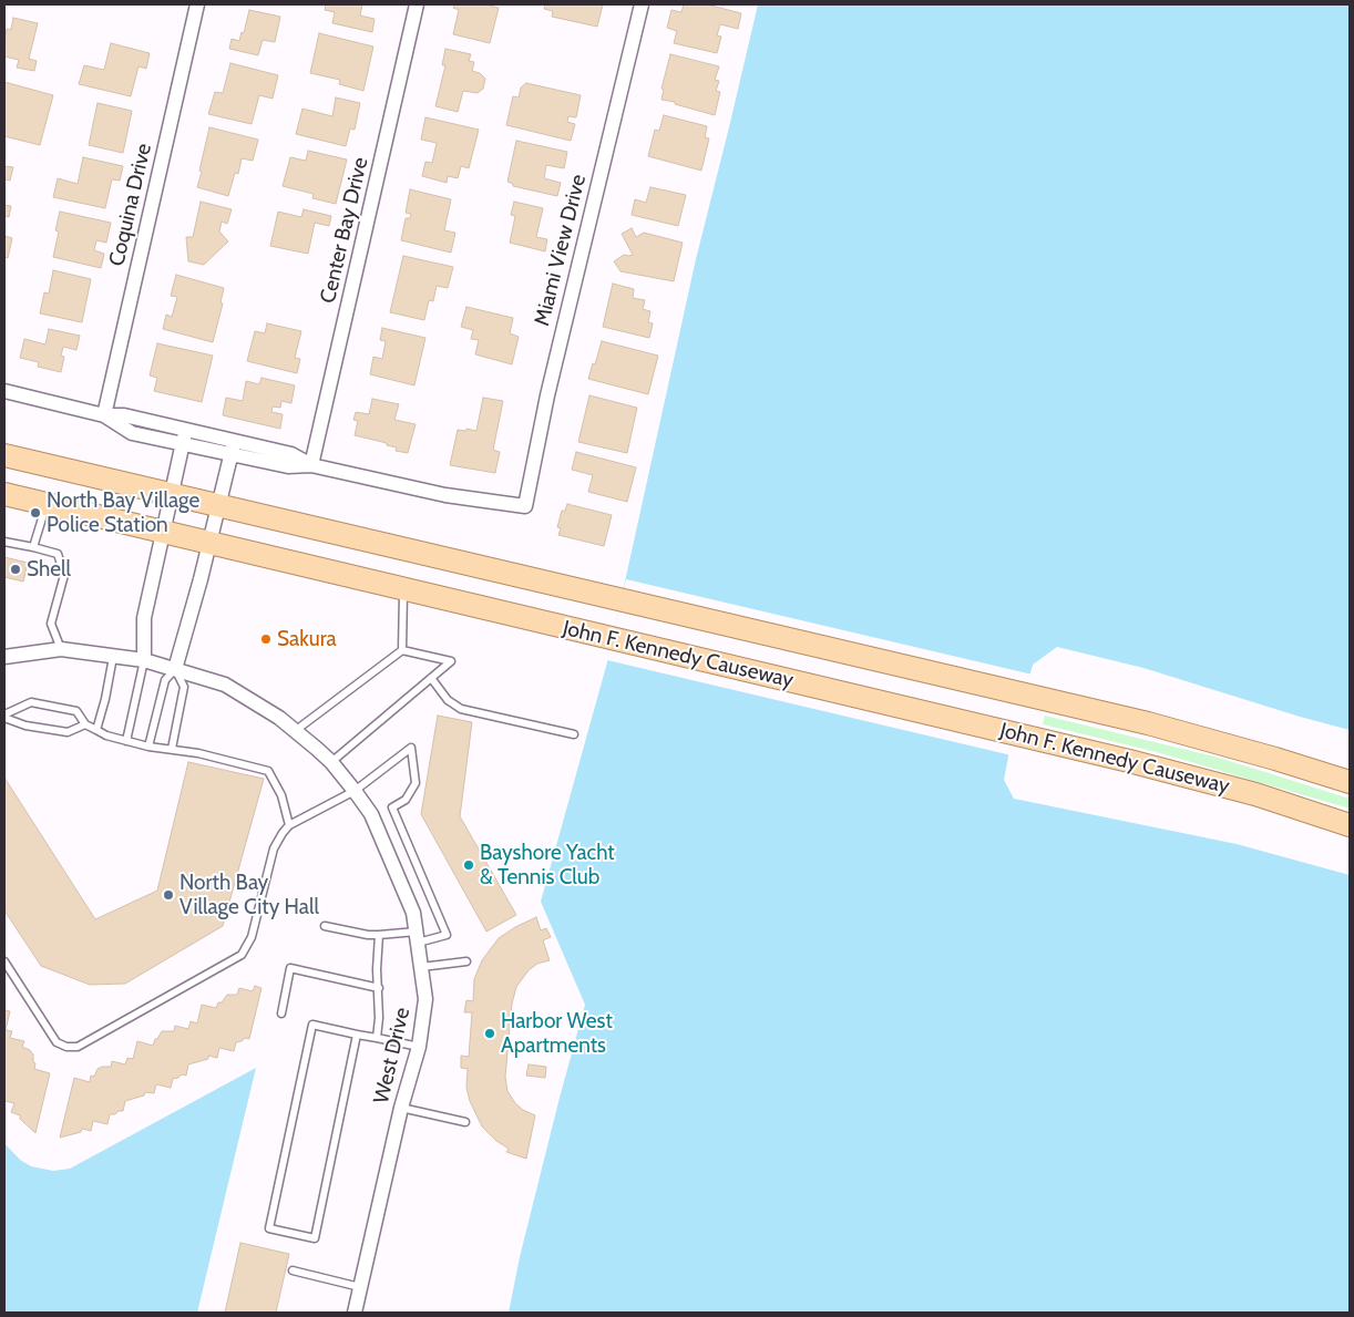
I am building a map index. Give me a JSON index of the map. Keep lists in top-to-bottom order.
{
  "streets": {
    "main road": ["John F. Kennedy Causeway"],
    "street": [
      "Coquina Drive",
      "Center Bay Drive",
      "Miami View Drive",
      "West Drive"
    ]
  },
  "crossings": [
    ["Center Bay Drive", "Miami View Drive"]
  ],
  "places": [
    "North Bay Village Police Station",
    "Shell",
    "Sakura",
    "Bayshore Yacht & Tennis Club",
    "North Bay Village City Hall",
    "Harbor West Apartments"
  ]
}
